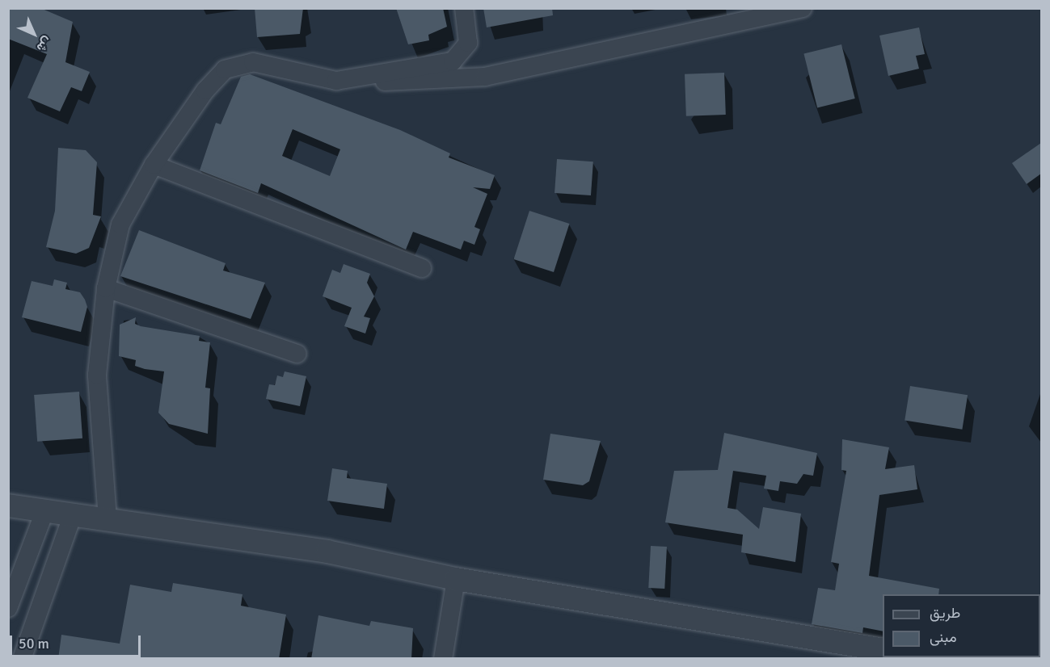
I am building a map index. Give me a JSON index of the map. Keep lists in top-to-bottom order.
{
  "legend": ["طريق", "مبنى"],
  "scale_bar": "50 m",
  "north": "bottom right"
}
